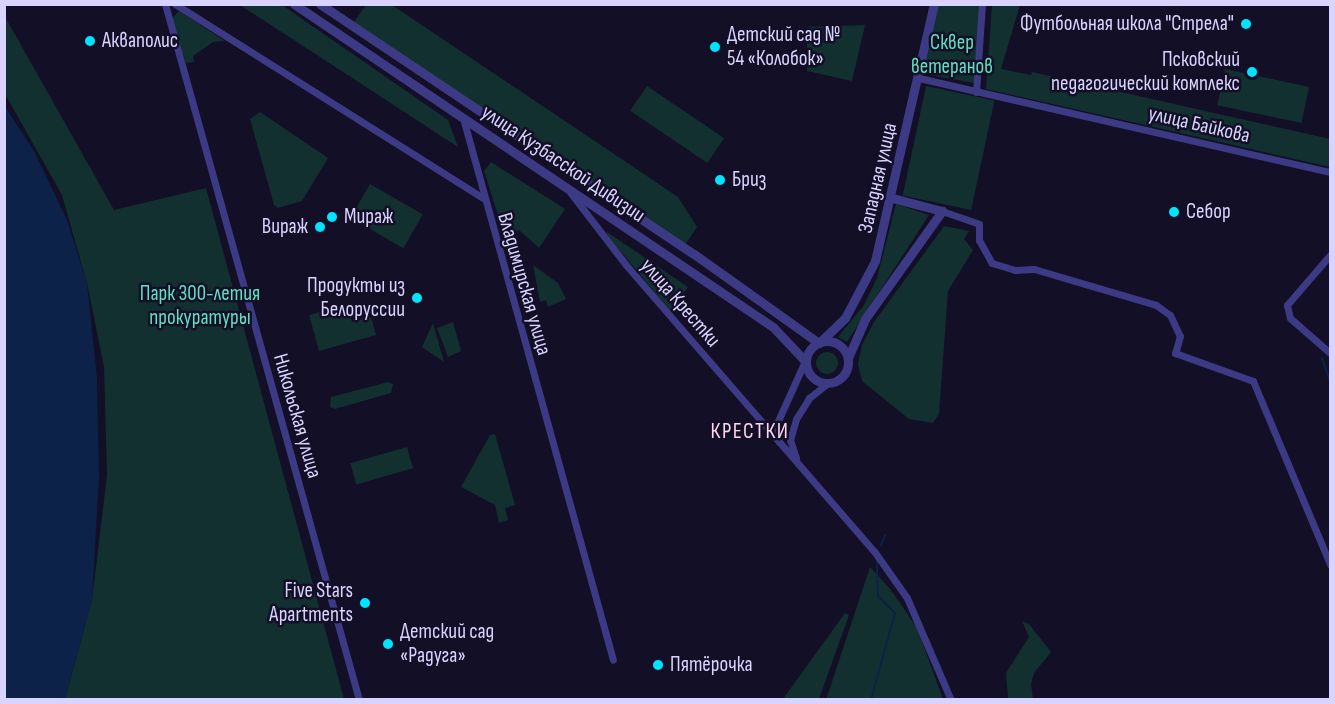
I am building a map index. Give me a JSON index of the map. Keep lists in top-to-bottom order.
{
  "streets": {
    "street": [
      "улица Байкова",
      "улица Кузбасской Дивизии",
      "Западная улица",
      "Владимирская улица",
      "улица Крестки",
      "Никольская улица"
    ]
  },
  "crossings": [
    ["улица Байкова", "Западная улица"],
    ["улица Кузбасской Дивизии", "Западная улица"],
    ["улица Кузбасской Дивизии", "улица Крестки"]
  ],
  "districts": ["КРЕСТКИ"],
  "parks": ["Сквер ветеранов", "Парк 300-летия прокуратуры"],
  "places": [
    "Футбольная школа \"Стрела\"",
    "Акваполис",
    "Детский сад № 54 «Колобок»",
    "Псковский педагогический комплекс",
    "Бриз",
    "Себор",
    "Мираж",
    "Вираж",
    "Продукты из Белоруссии",
    "Five Stars Apartments",
    "Детский сад «Радуга»",
    "Пятёрочка"
  ]
}
